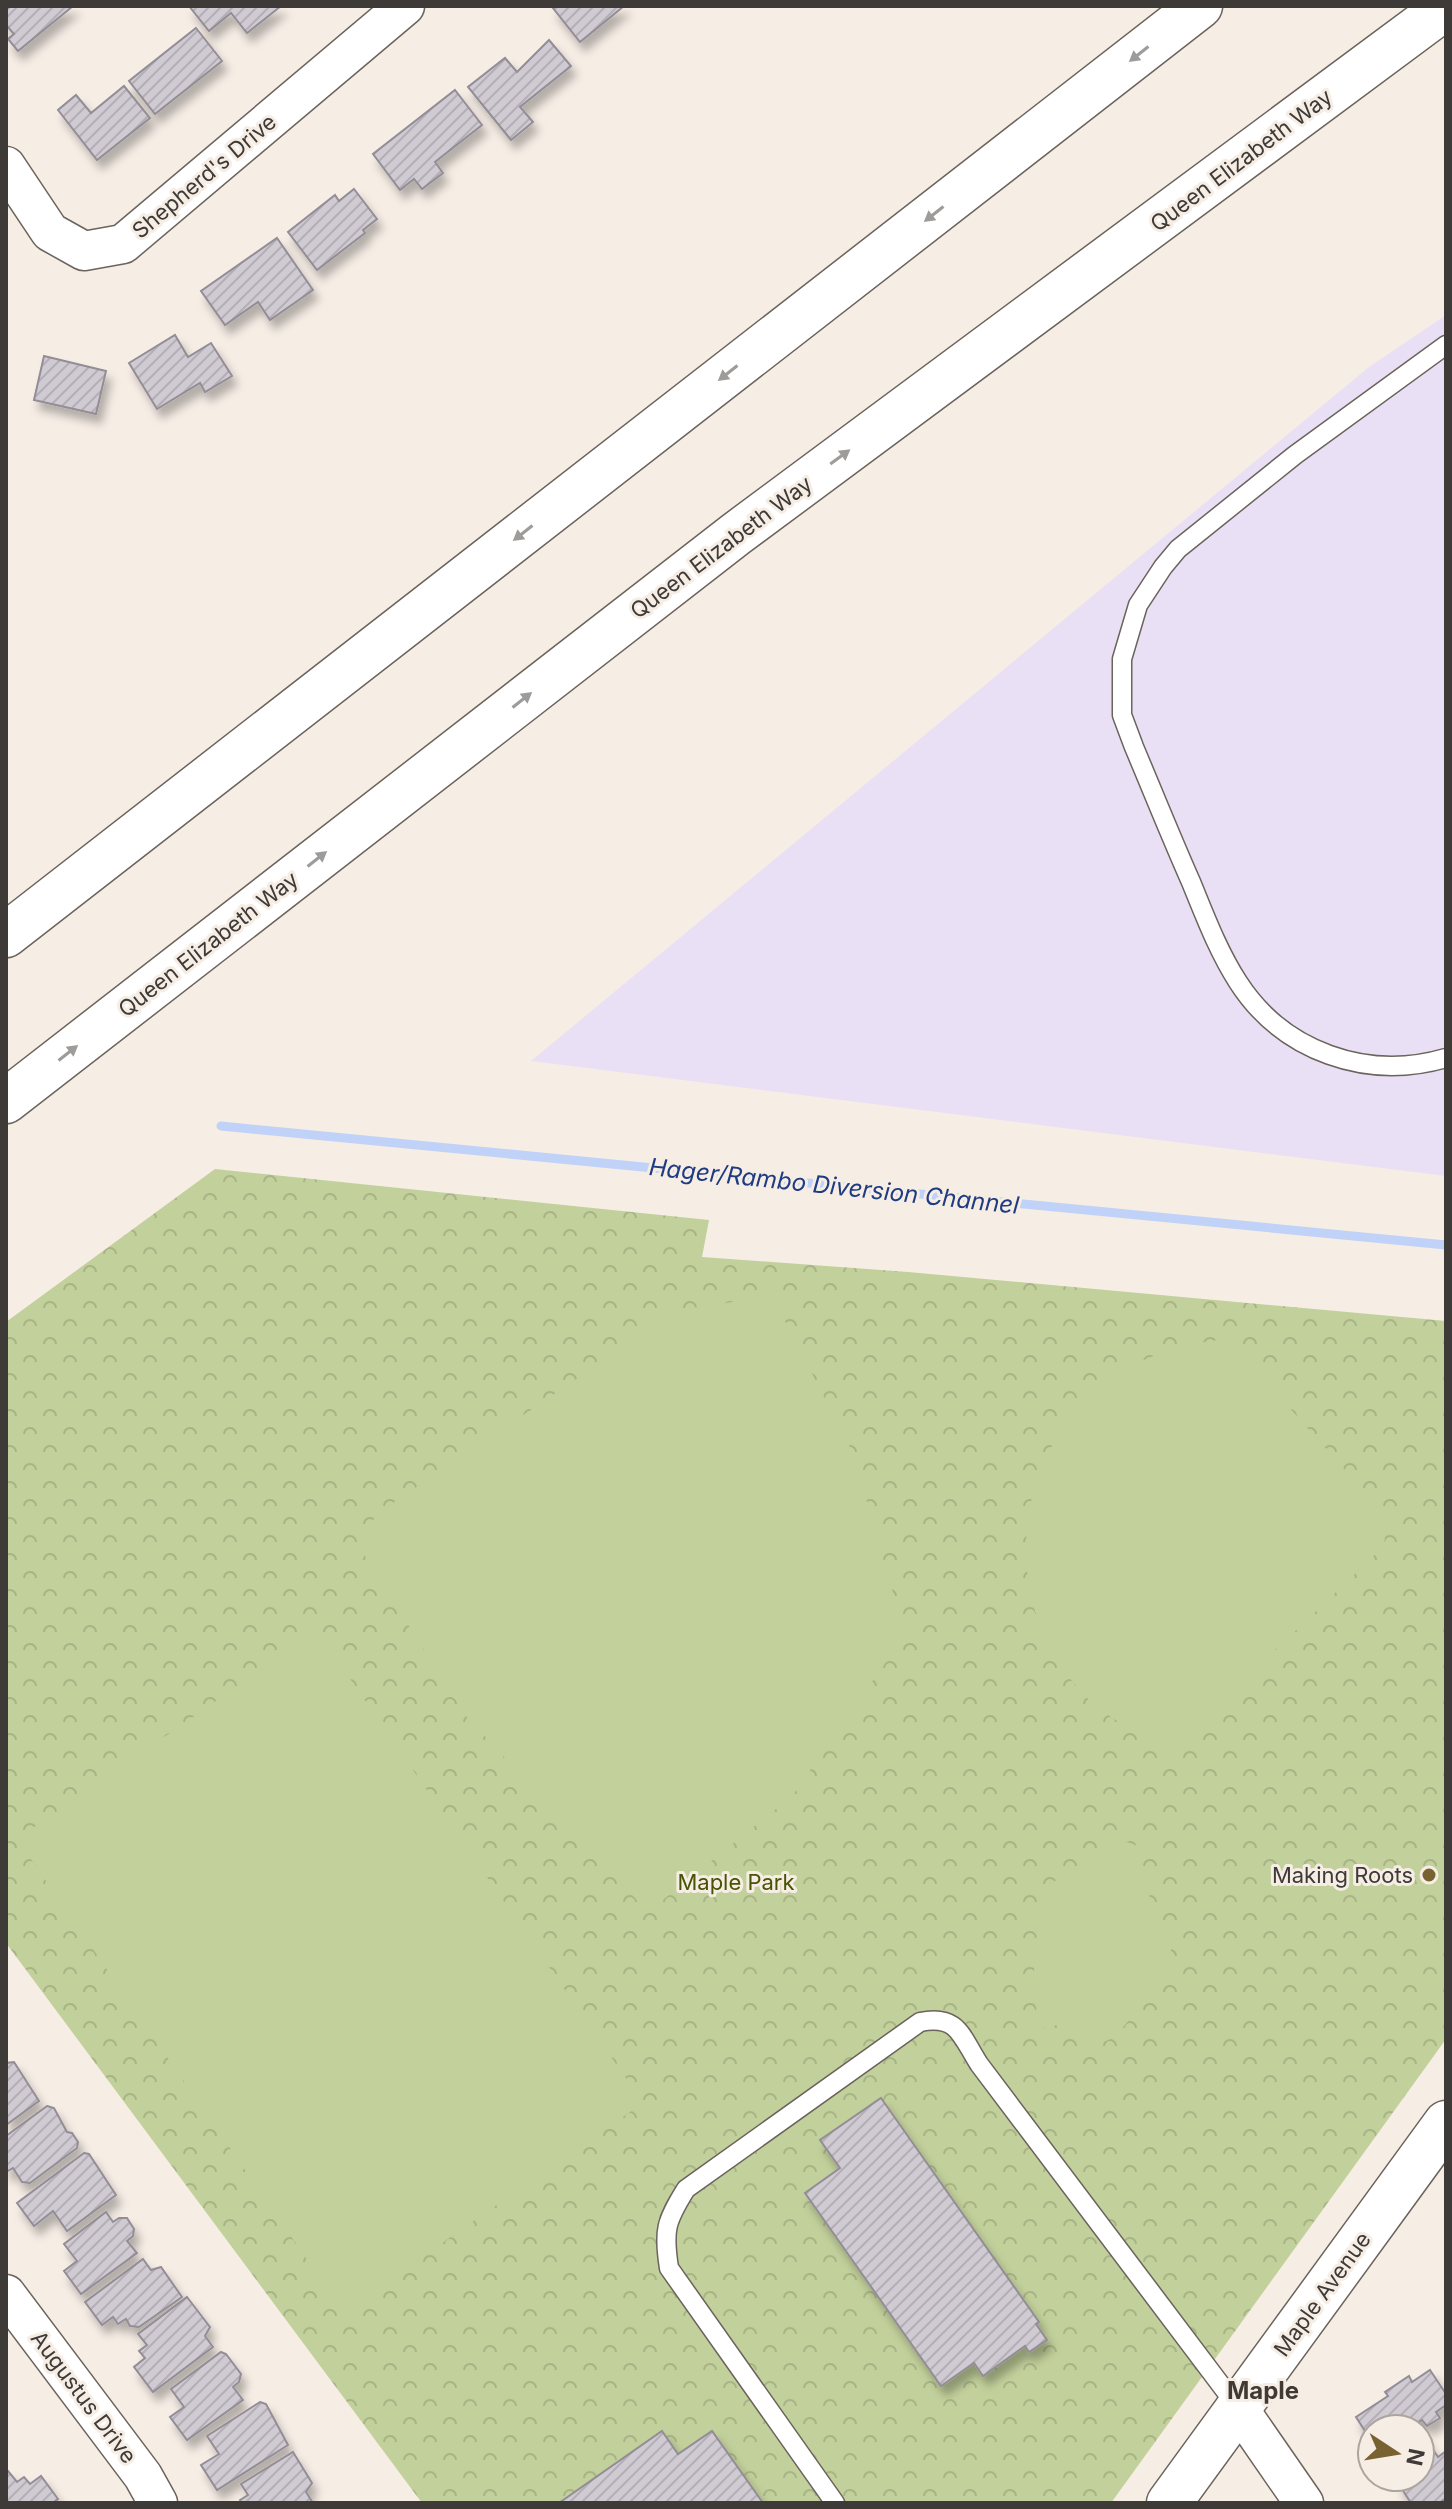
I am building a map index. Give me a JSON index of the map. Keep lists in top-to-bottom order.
{
  "streets": {
    "main road": ["Queen Elizabeth Way", "Maple Avenue"],
    "street": ["Shepherd's Drive", "Augustus Drive"]
  },
  "districts": ["Maple"],
  "water": ["Hager/Rambo Diversion Channel"],
  "parks": ["Maple Park"],
  "places": ["Making Roots"],
  "north": "right"
}
